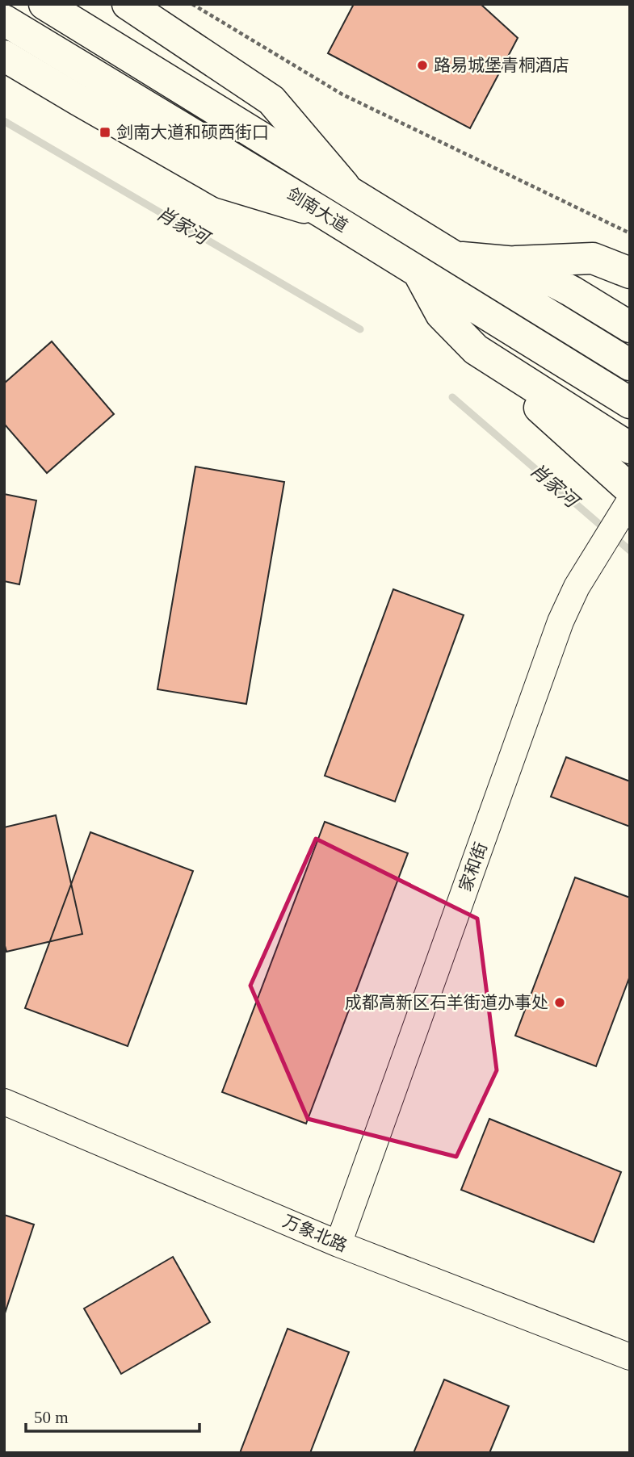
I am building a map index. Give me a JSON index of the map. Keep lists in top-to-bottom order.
{
  "streets": {
    "main road": ["剑南大道"],
    "street": ["家和街", "万象北路"]
  },
  "crossings": [
    ["家和街", "万象北路"]
  ],
  "water": ["肖家河"],
  "places": {
    "other": ["路易城堡青桐酒店", "成都高新区石羊街道办事处"],
    "transit": ["剑南大道和硕西街口"]
  },
  "scale_bar": "50 m"
}
